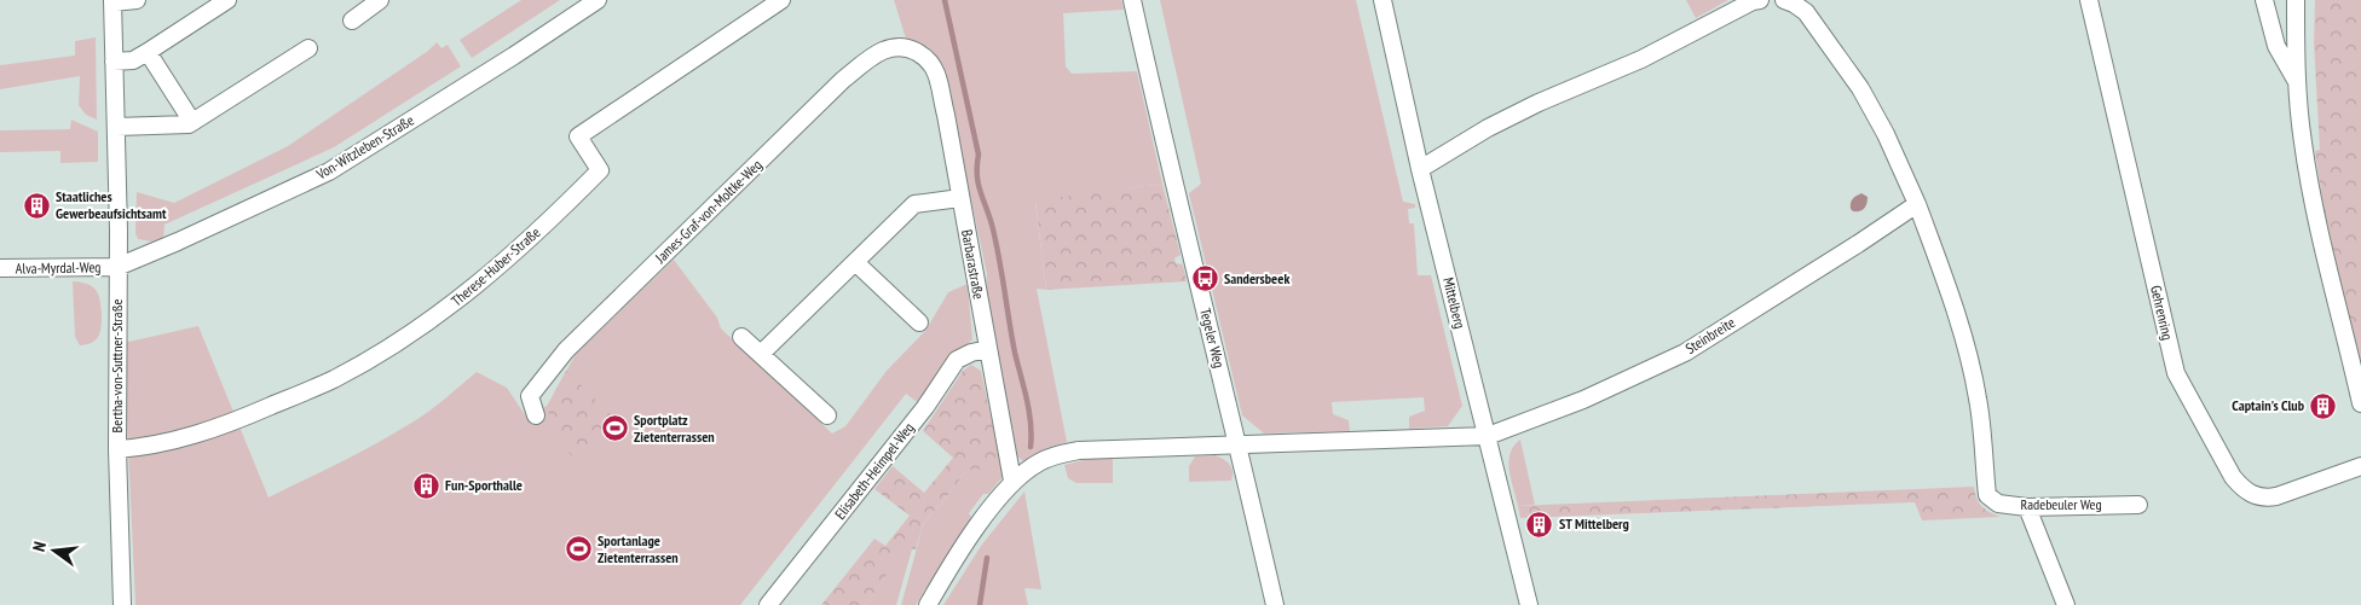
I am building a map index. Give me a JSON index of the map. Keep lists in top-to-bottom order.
{
  "streets": {
    "street": [
      "Von-Witzleben-Straße",
      "James-Graf-von-Moltke-Weg",
      "Barbarastraße",
      "Therese-Huber-Straße",
      "Alva-Myrdal-Weg",
      "Mittelberg",
      "Gehrenring",
      "Steinbreite",
      "Tegeler Weg",
      "Bertha-von-Suttner-Straße",
      "Elisabeth-Heimpel-Weg",
      "Radebeuler Weg"
    ]
  },
  "crossings": [
    ["Von-Witzleben-Straße", "Alva-Myrdal-Weg"],
    ["Von-Witzleben-Straße", "Bertha-von-Suttner-Straße"],
    ["James-Graf-von-Moltke-Weg", "Barbarastraße"],
    ["Barbarastraße", "Elisabeth-Heimpel-Weg"],
    ["Therese-Huber-Straße", "Bertha-von-Suttner-Straße"],
    ["Alva-Myrdal-Weg", "Bertha-von-Suttner-Straße"],
    ["Mittelberg", "Steinbreite"],
    ["Steinbreite", "Radebeuler Weg"]
  ],
  "places": {
    "building": [
      "Staatliches Gewerbeaufsichtsamt",
      "Captain's Club",
      "Fun-Sporthalle",
      "ST Mittelberg"
    ],
    "bus stop": ["Sandersbeek"],
    "sports": ["Sportplatz Zietenterrassen", "Sportanlage Zietenterrassen"]
  },
  "north": "left"
}
